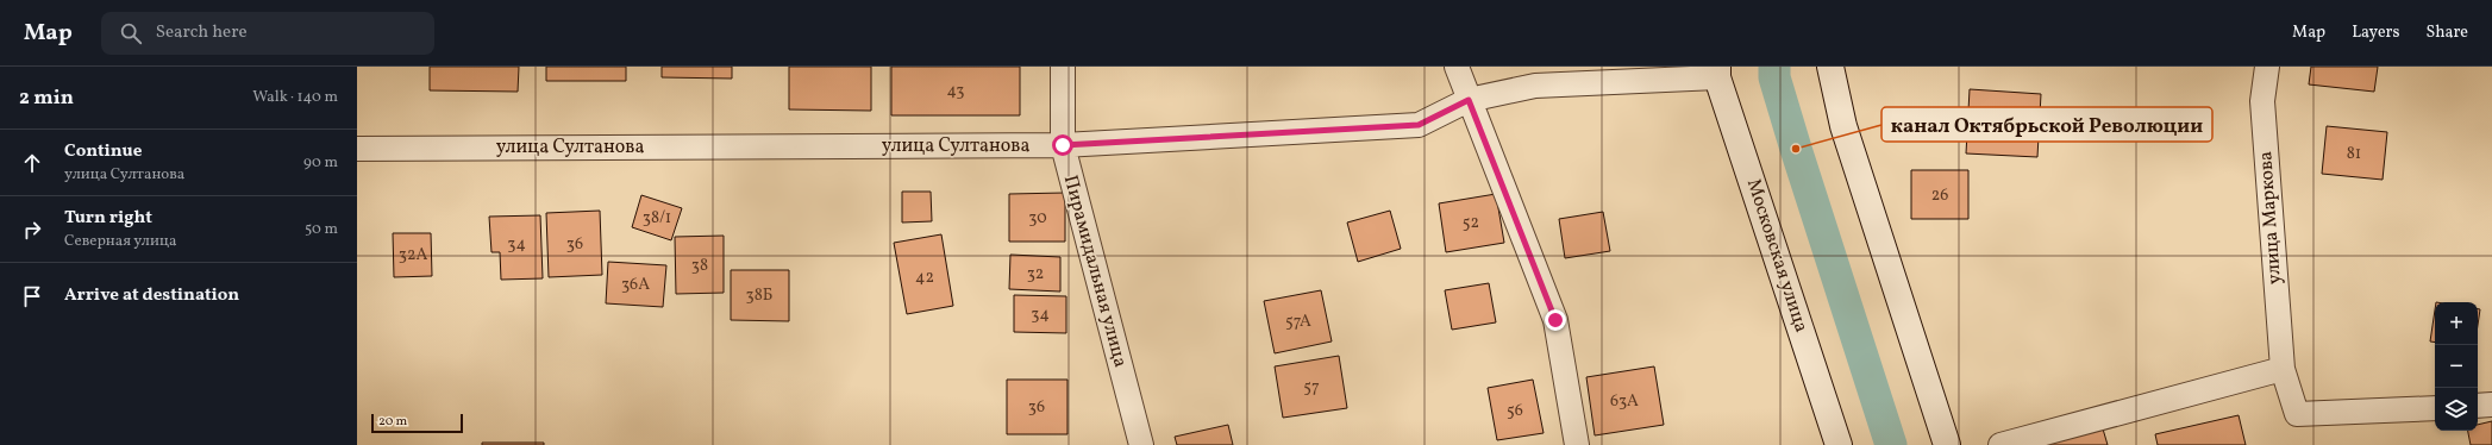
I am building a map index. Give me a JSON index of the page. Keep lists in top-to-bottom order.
{
  "streets": {
    "main road": ["Московская улица"],
    "street": ["улица Султанова", "улица Маркова", "Пирамидальная улица"]
  },
  "crossings": [
    ["улица Султанова", "Московская улица"],
    ["улица Султанова", "Пирамидальная улица"]
  ],
  "places": ["канал Октябрьской Революции"],
  "house_numbers": [
    "43",
    "81",
    "26",
    "38/1",
    "30",
    "52",
    "34",
    "36",
    "32А",
    "38",
    "32",
    "42",
    "36А",
    "38Б",
    "34",
    "57А",
    "57",
    "63А",
    "36",
    "56"
  ],
  "scale_bar": "20 m",
  "page": {
    "header": "Map",
    "search": "Search here",
    "nav": ["Map", "Layers", "Share"],
    "heading": ["2 min", "Walk · 140 m"],
    "list": [
      ["Continue", "улица Султанова", "90 m"],
      ["Turn right", "Северная улица", "50 m"],
      "Arrive at destination"
    ],
    "map_buttons": ["+", "−"],
    "scale": "20 m"
  }
}
